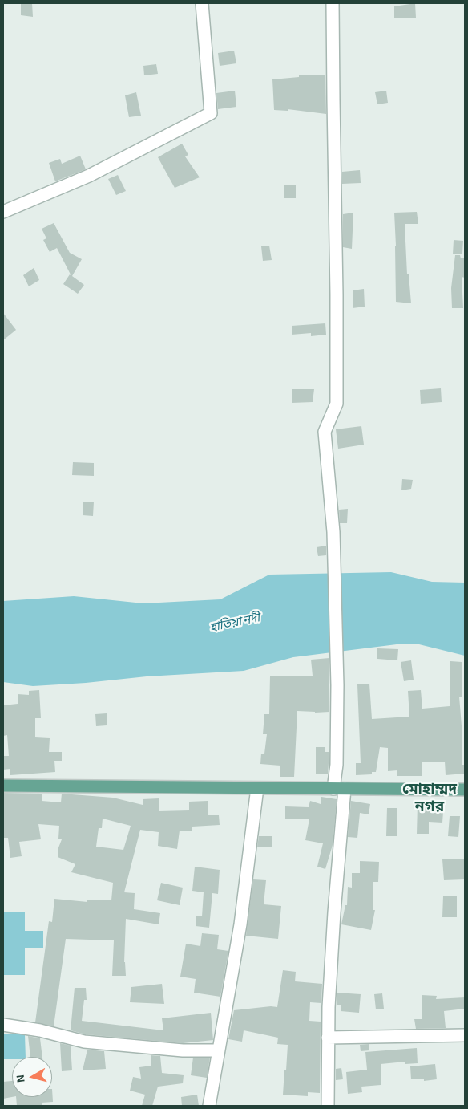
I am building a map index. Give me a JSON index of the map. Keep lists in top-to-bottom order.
{
  "districts": ["মোহাম্মদ নগর"],
  "water": ["হাতিয়া নদী"],
  "north": "left"
}
